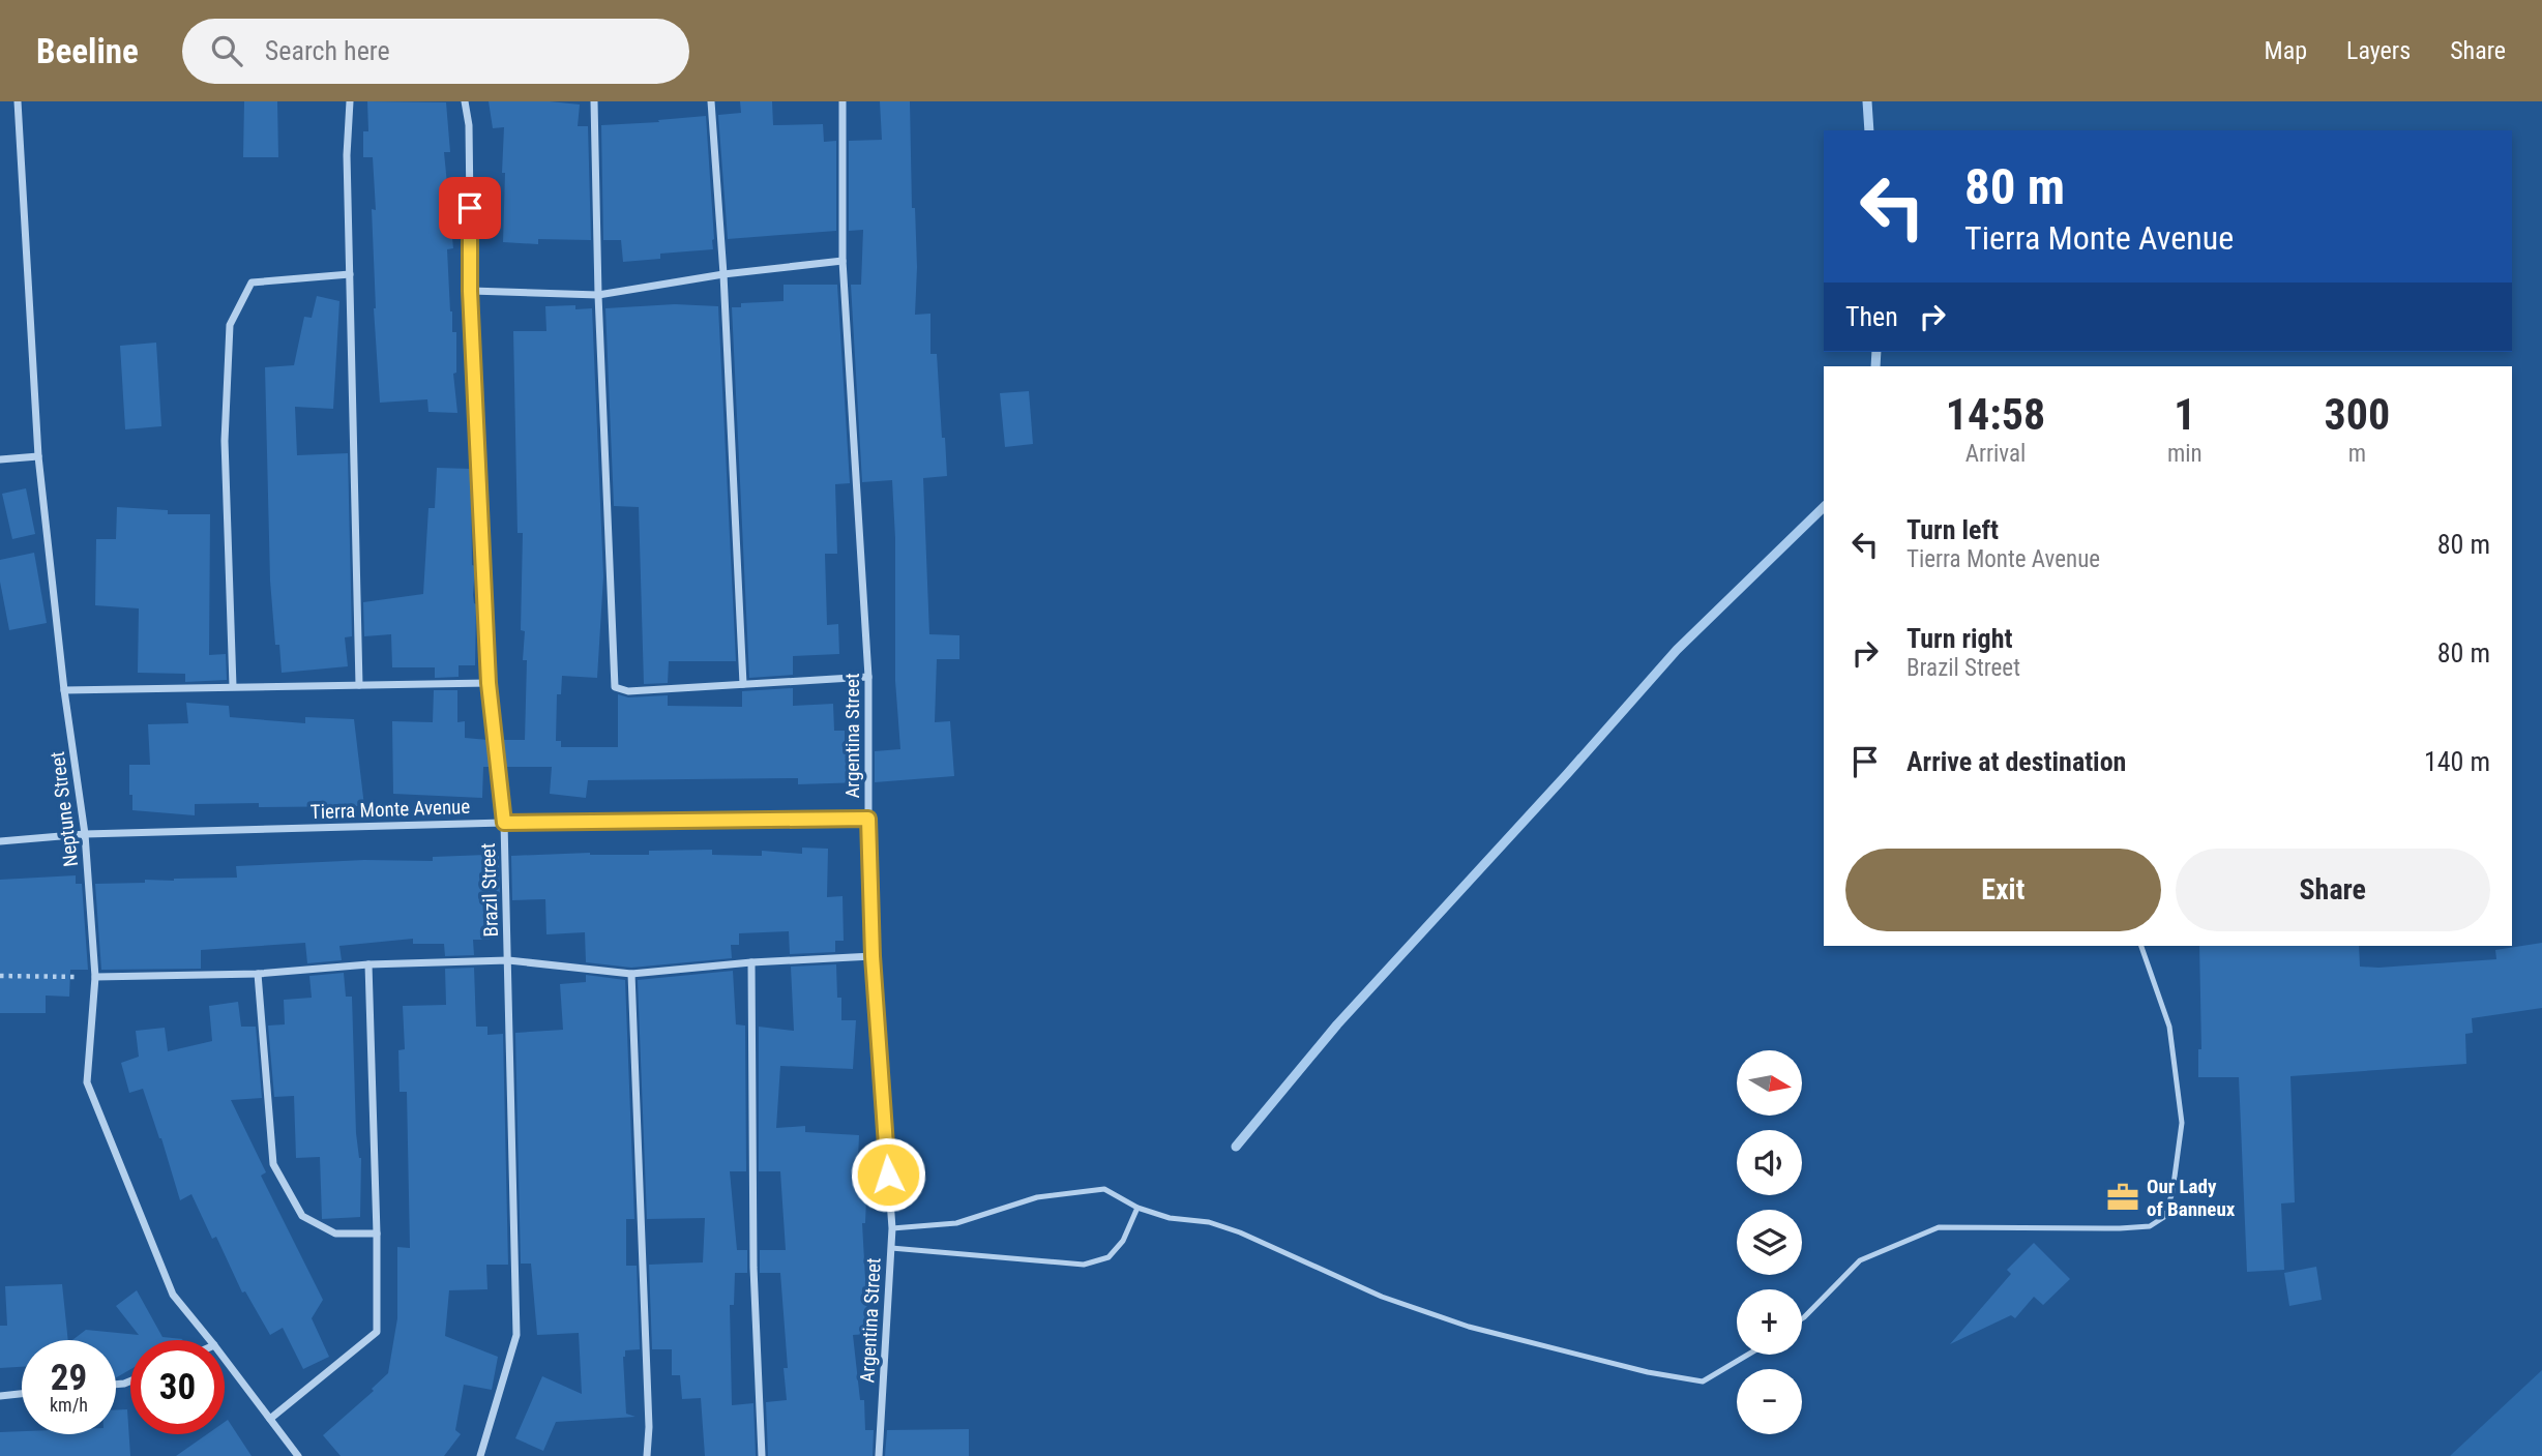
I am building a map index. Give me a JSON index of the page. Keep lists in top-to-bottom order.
{
  "streets": {
    "street": [
      "Argentina Street",
      "Neptune Street",
      "Tierra Monte Avenue",
      "Brazil Street"
    ]
  },
  "crossings": [
    ["Argentina Street", "Tierra Monte Avenue"],
    ["Neptune Street", "Tierra Monte Avenue"],
    ["Tierra Monte Avenue", "Brazil Street"]
  ],
  "places": {
    "office": ["Our Lady of Banneux"]
  },
  "north": "right",
  "page": {
    "header": "Beeline",
    "search": "Search here",
    "nav": ["Map", "Layers", "Share"],
    "turn": ["80 m", "Tierra Monte Avenue"],
    "then": "Then",
    "eta": [
      "14:58",
      "Arrival",
      "1",
      "min",
      "300",
      "m"
    ],
    "list": [
      {
        "name": "Turn left",
        "note": "Tierra Monte Avenue",
        "value": "80 m"
      },
      {
        "name": "Turn right",
        "note": "Brazil Street",
        "value": "80 m"
      },
      {
        "name": "Arrive at destination",
        "value": "140 m"
      }
    ],
    "buttons": ["Exit", "Share"],
    "map_buttons": ["+", "−"],
    "speed": "29 km/h",
    "limit": "30"
  }
}
